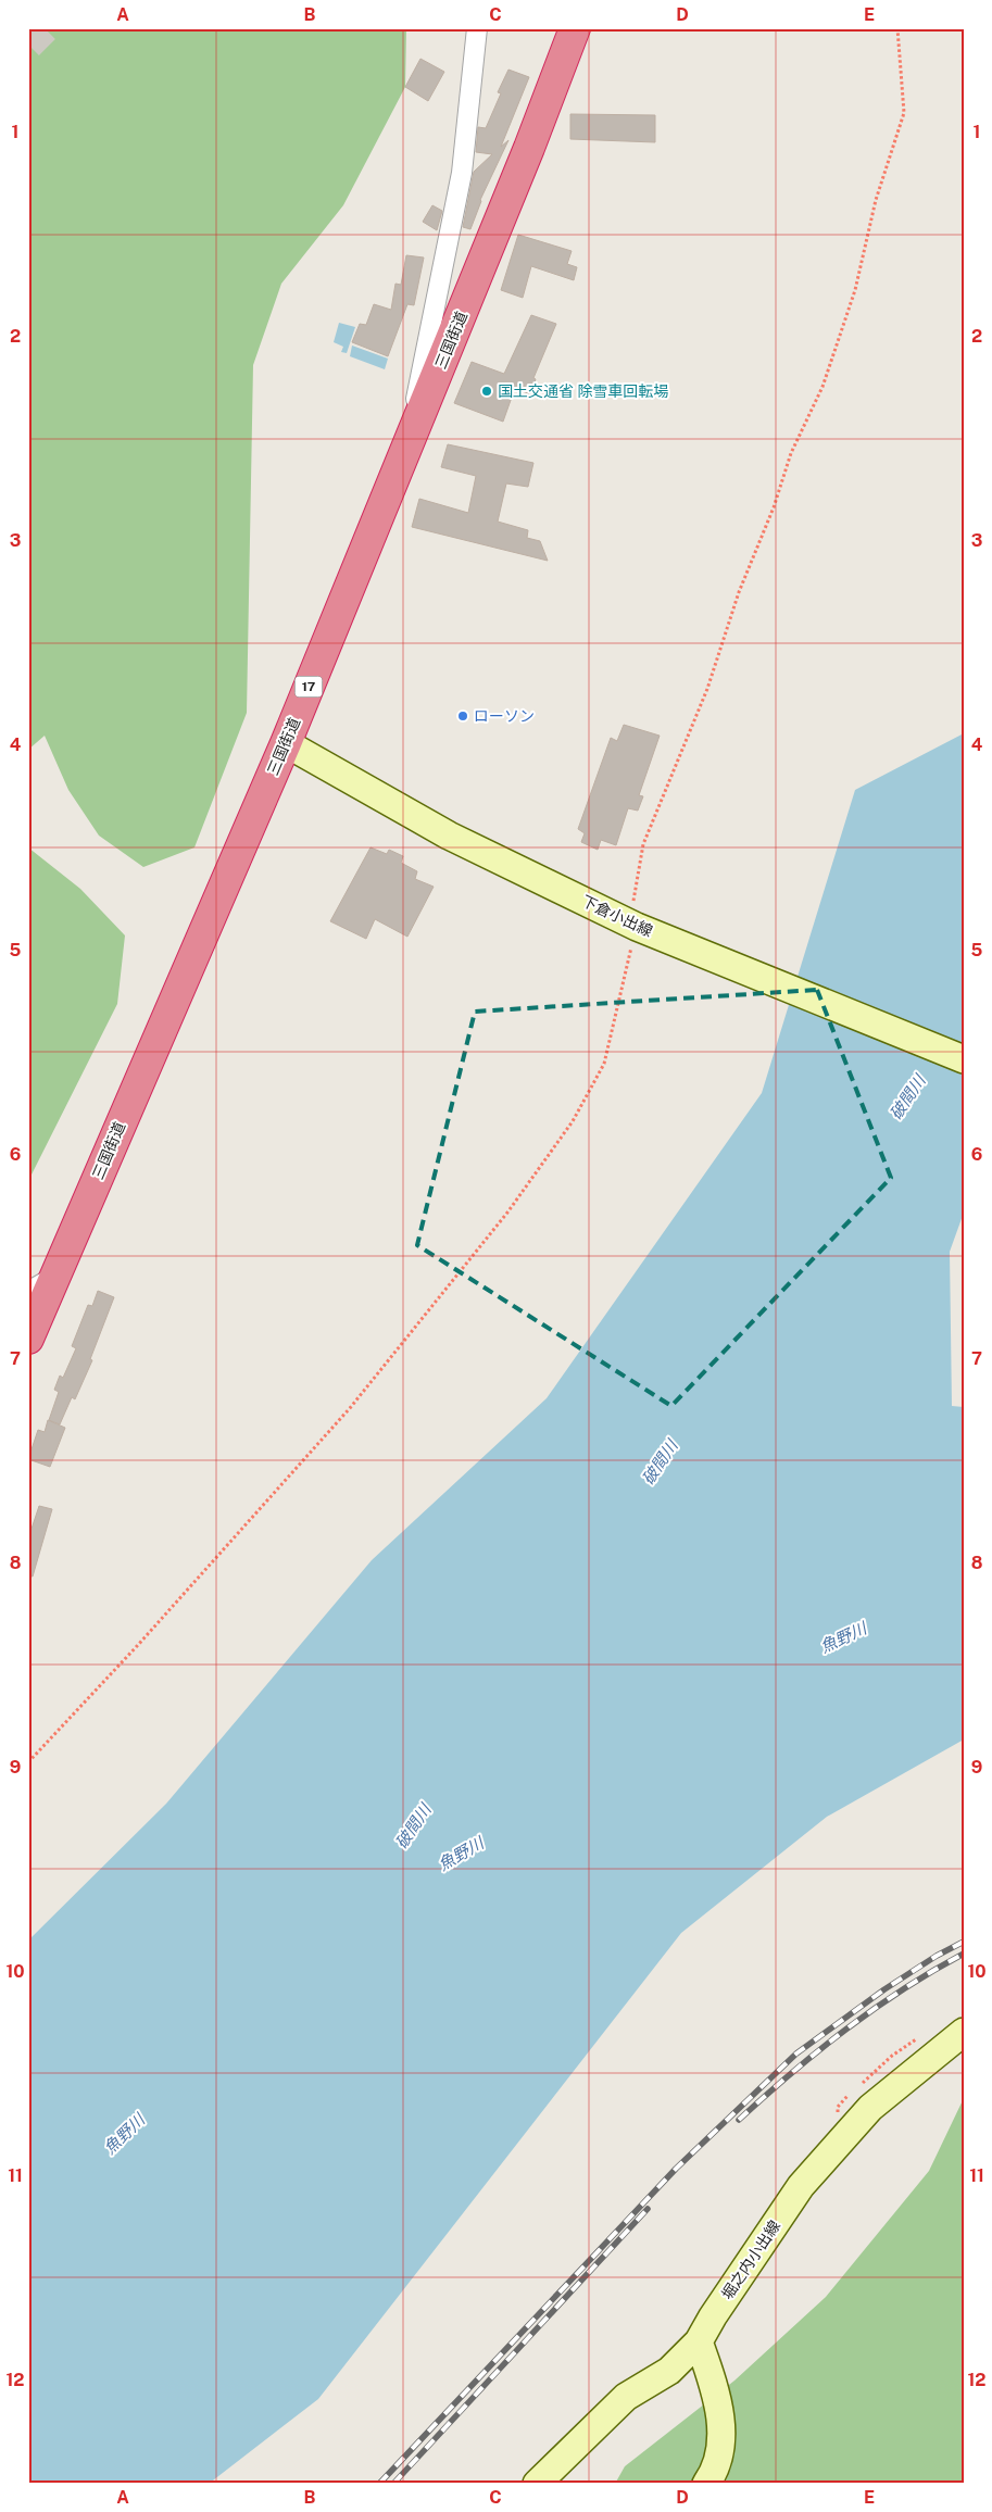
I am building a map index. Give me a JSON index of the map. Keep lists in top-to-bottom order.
{
  "streets": {
    "highway": ["三国街道", "17"],
    "main road": ["下倉小出線", "堀之内小出線"]
  },
  "crossings": [
    ["三国街道", "下倉小出線"]
  ],
  "water": ["破間川", "魚野川"],
  "places": ["国土交通省 除雪車回転場", "ローソン"],
  "grid": {
    "columns": [
      "A",
      "B",
      "C",
      "D",
      "E"
    ],
    "rows": [
      "1",
      "2",
      "3",
      "4",
      "5",
      "6",
      "7",
      "8",
      "9",
      "10",
      "11",
      "12"
    ]
  }
}
